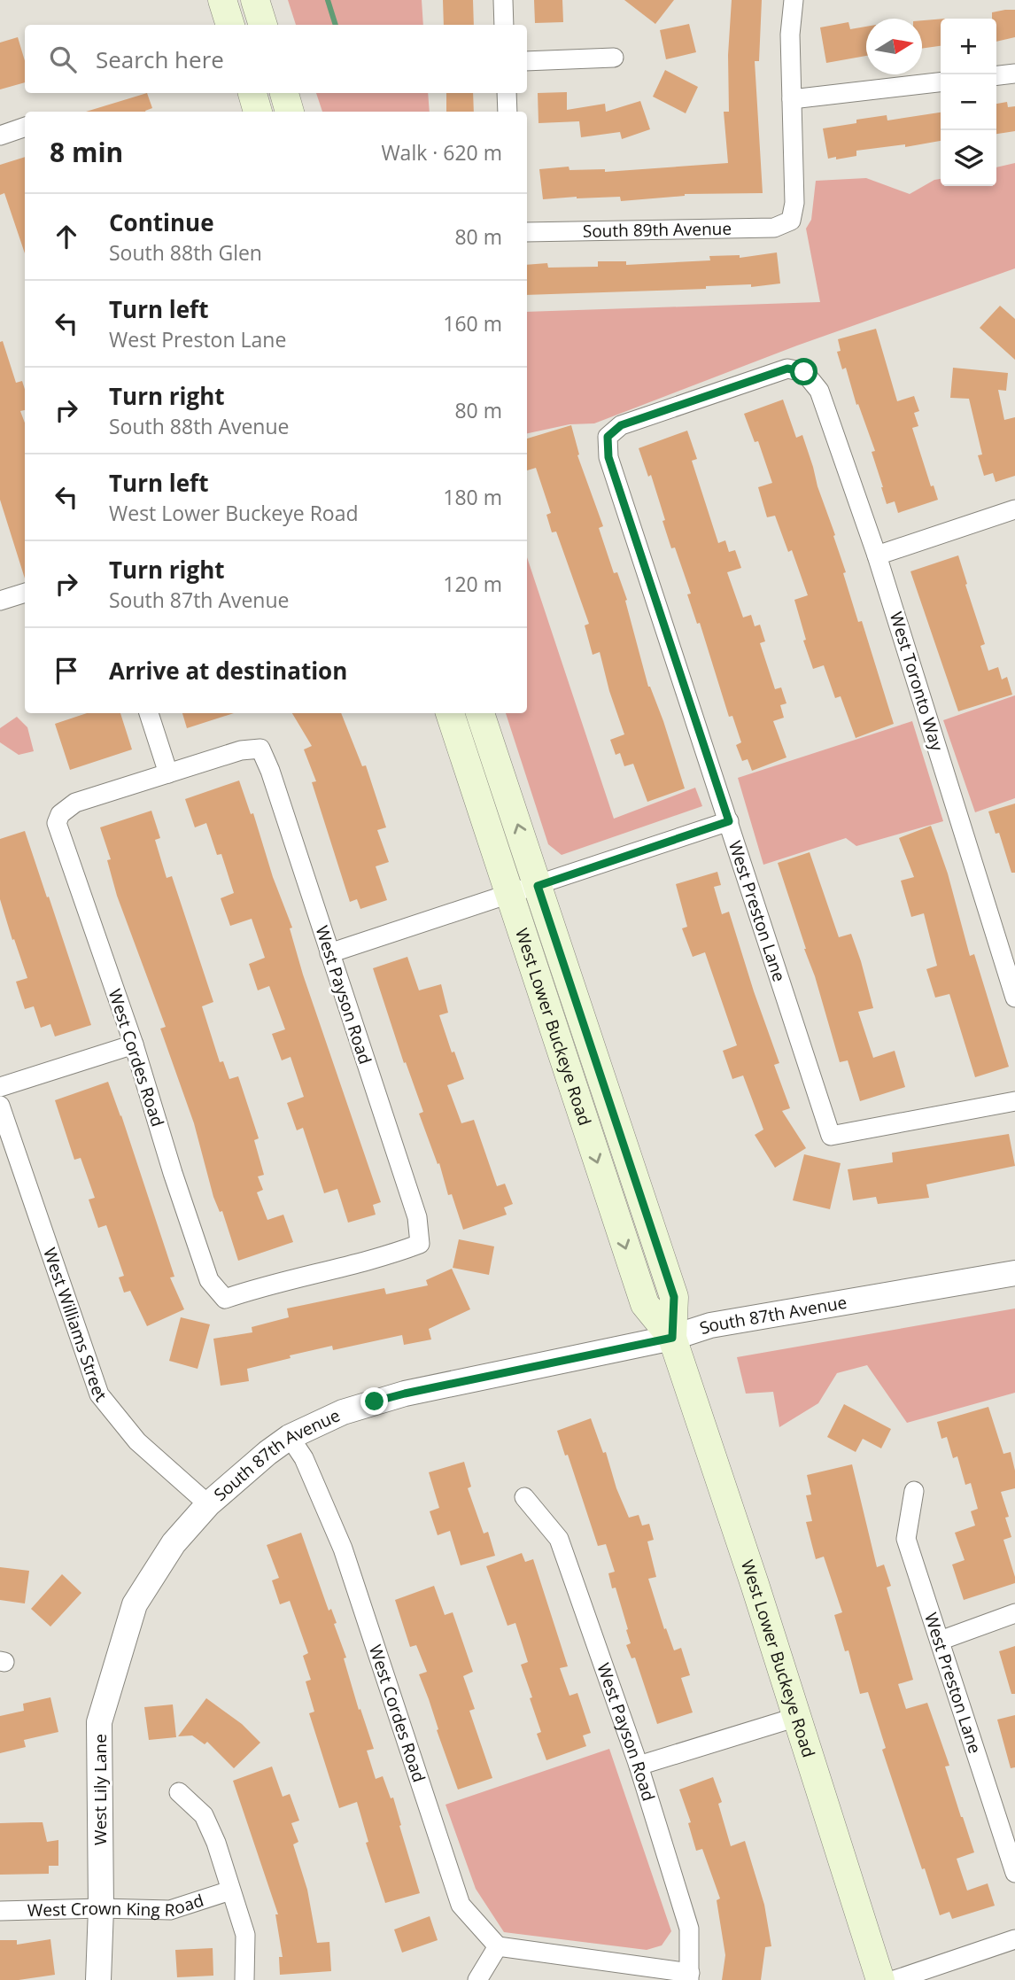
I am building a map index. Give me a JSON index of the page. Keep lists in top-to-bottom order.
{
  "streets": {
    "main road": ["West Lower Buckeye Road"],
    "street": [
      "South 89th Avenue",
      "West Toronto Way",
      "West Preston Lane",
      "West Payson Road",
      "West Cordes Road",
      "South 87th Avenue",
      "West Williams Street",
      "West Lily Lane",
      "West Crown King Road"
    ]
  },
  "crossings": [
    ["West Toronto Way", "West Preston Lane"],
    ["West Payson Road", "West Cordes Road"],
    ["West Lower Buckeye Road", "South 87th Avenue"],
    ["West Cordes Road", "South 87th Avenue"],
    ["South 87th Avenue", "West Williams Street"],
    ["South 87th Avenue", "West Lily Lane"],
    ["West Lily Lane", "West Crown King Road"]
  ],
  "north": "right",
  "page": {
    "map_buttons": ["+", "−"],
    "search": "Search here",
    "heading": ["8 min", "Walk · 620 m"],
    "list": [
      ["Continue", "South 88th Glen", "80 m"],
      ["Turn left", "West Preston Lane", "160 m"],
      ["Turn right", "South 88th Avenue", "80 m"],
      ["Turn left", "West Lower Buckeye Road", "180 m"],
      ["Turn right", "South 87th Avenue", "120 m"],
      "Arrive at destination"
    ]
  }
}
